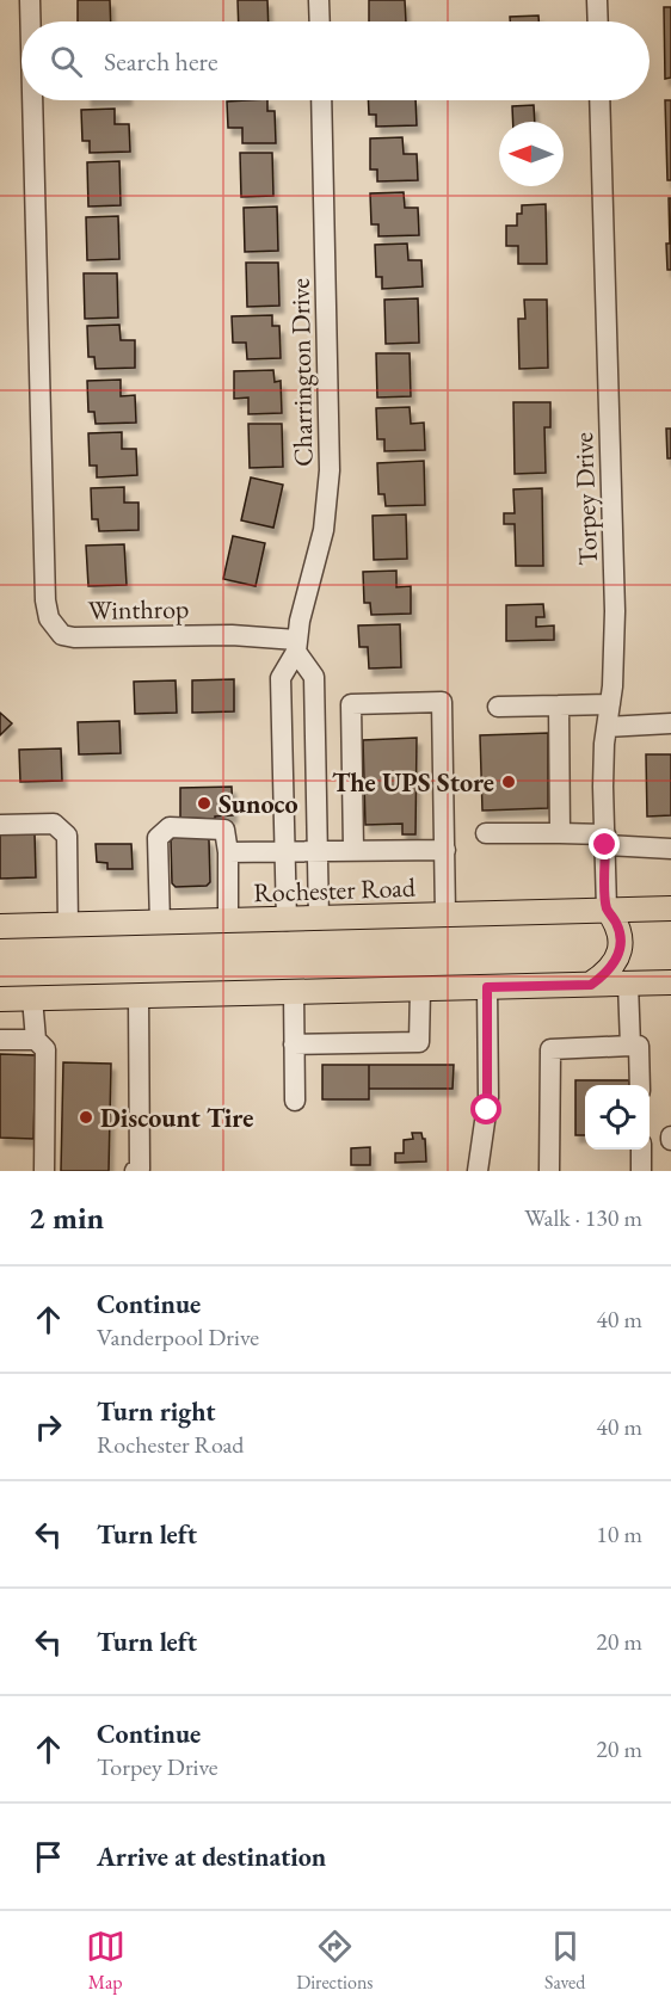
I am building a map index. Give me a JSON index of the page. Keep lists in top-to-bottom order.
{
  "streets": {
    "main road": ["Rochester Road"],
    "street": ["Charrington Drive", "Torpey Drive", "Winthrop"]
  },
  "crossings": [
    ["Charrington Drive", "Winthrop"],
    ["Charrington Drive", "Rochester Road"],
    ["Torpey Drive", "Rochester Road"]
  ],
  "places": ["The UPS Store", "Sunoco", "Discount Tire"],
  "north": "left",
  "page": {
    "search": "Search here",
    "heading": ["2 min", "Walk · 130 m"],
    "list": [
      ["Continue", "Vanderpool Drive", "40 m"],
      ["Turn right", "Rochester Road", "40 m"],
      ["Turn left", "10 m"],
      ["Turn left", "20 m"],
      ["Continue", "Torpey Drive", "20 m"],
      "Arrive at destination"
    ],
    "nav": ["Map", "Directions", "Saved"]
  }
}
